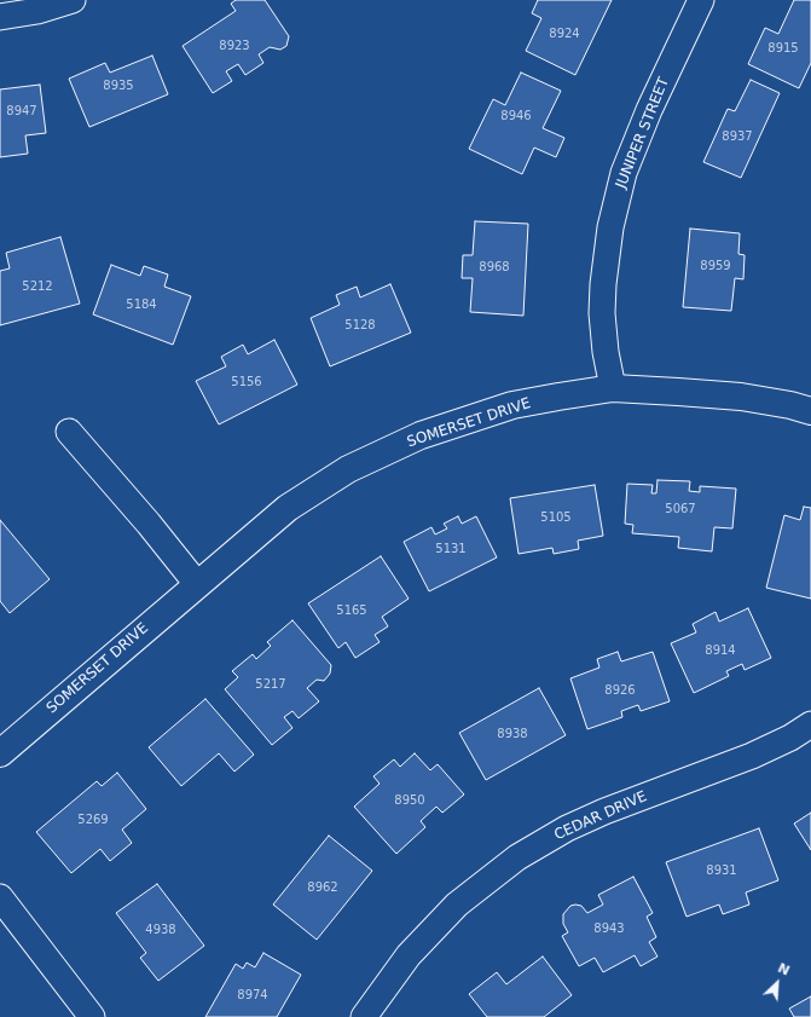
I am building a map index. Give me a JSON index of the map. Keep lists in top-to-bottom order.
{
  "streets": {
    "street": ["JUNIPER STREET", "SOMERSET DRIVE", "CEDAR DRIVE"]
  },
  "crossings": [
    ["JUNIPER STREET", "SOMERSET DRIVE"]
  ],
  "house_numbers": [
    "8924",
    "8923",
    "8915",
    "8935",
    "8947",
    "8946",
    "8937",
    "8959",
    "8968",
    "5212",
    "5184",
    "5128",
    "5156",
    "5067",
    "5105",
    "5131",
    "5165",
    "8914",
    "5217",
    "8926",
    "8938",
    "8950",
    "5269",
    "8931",
    "8962",
    "8943",
    "4938",
    "8974"
  ],
  "north": "top right"
}
